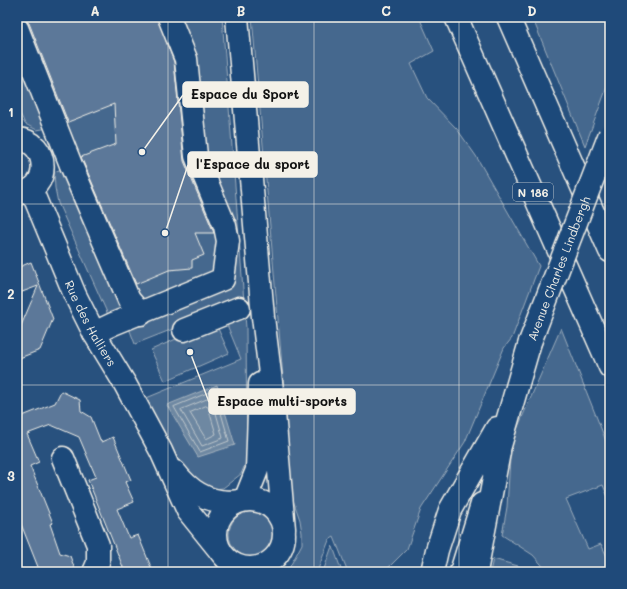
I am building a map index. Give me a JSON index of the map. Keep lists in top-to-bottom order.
{
  "streets": {
    "main road": ["N 186", "Avenue Charles Lindbergh", "Rue des Halliers"]
  },
  "places": ["Espace du Sport", "l'Espace du sport", "Espace multi-sports"],
  "grid": {
    "columns": [
      "A",
      "B",
      "C",
      "D"
    ],
    "rows": ["1", "2", "3"]
  }
}
